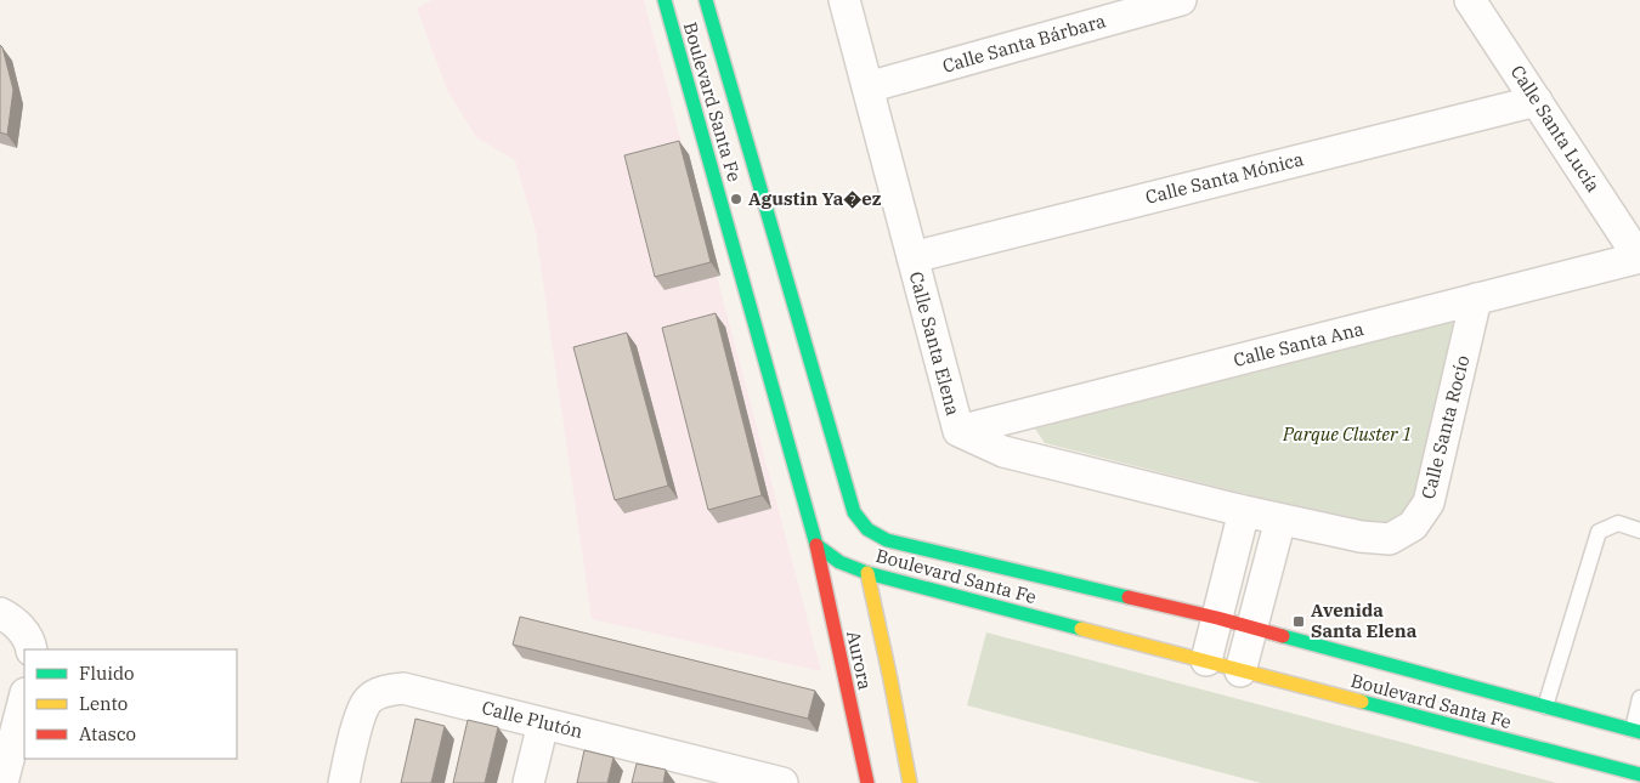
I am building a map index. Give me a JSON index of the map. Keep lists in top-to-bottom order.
{
  "streets": {
    "main road": ["Boulevard Santa Fe", "Aurora"],
    "street": [
      "Calle Santa Bárbara",
      "Calle Santa Lucía",
      "Calle Santa Mónica",
      "Calle Santa Elena",
      "Calle Santa Ana",
      "Calle Santa Rocío",
      "Calle Plutón"
    ]
  },
  "crossings": [
    ["Calle Santa Bárbara", "Calle Santa Elena"],
    ["Boulevard Santa Fe", "Aurora"],
    ["Calle Santa Lucía", "Calle Santa Mónica"],
    ["Calle Santa Lucía", "Calle Santa Ana"],
    ["Calle Santa Mónica", "Calle Santa Elena"],
    ["Calle Santa Elena", "Calle Santa Ana"],
    ["Calle Santa Elena", "Calle Santa Rocío"],
    ["Calle Santa Ana", "Calle Santa Rocío"]
  ],
  "parks": ["Parque Cluster 1"],
  "places": {
    "other": ["Agustin Ya�ez"],
    "transit": ["Avenida Santa Elena"]
  },
  "legend": ["Fluido", "Lento", "Atasco"]
}
